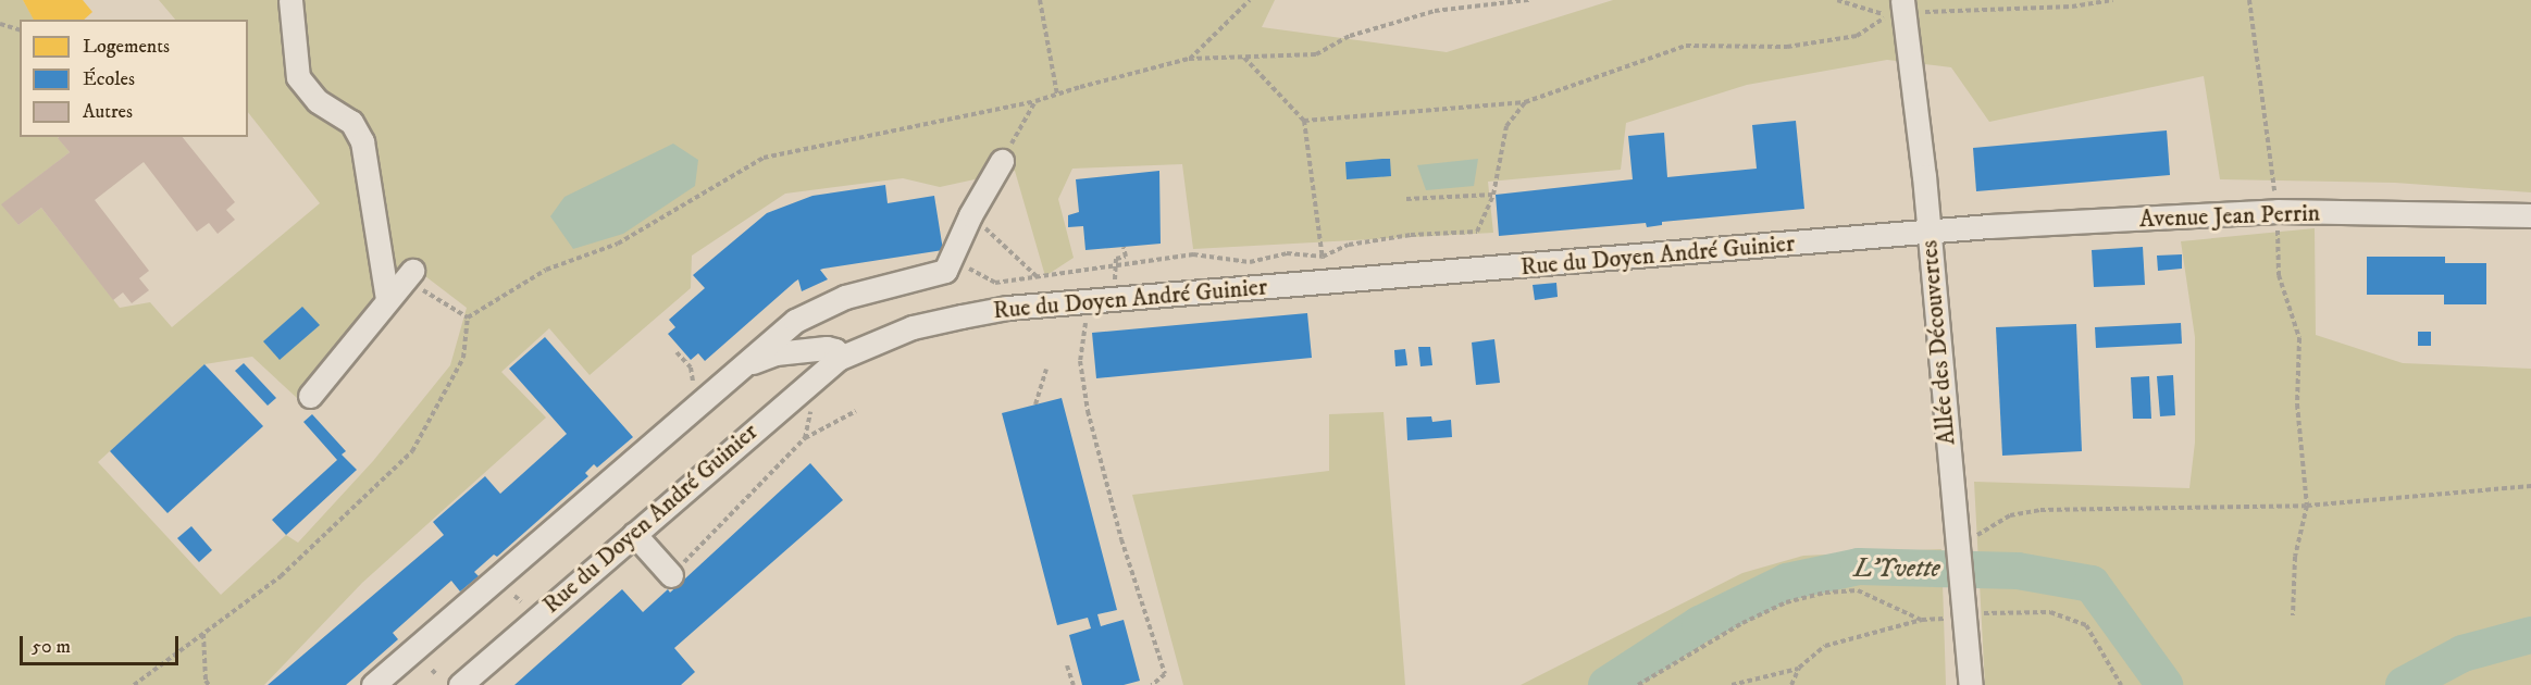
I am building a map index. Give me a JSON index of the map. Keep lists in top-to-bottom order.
{
  "streets": {
    "street": ["Avenue Jean Perrin", "Rue du Doyen André Guinier", "Allée des Découvertes"]
  },
  "crossings": [
    ["Avenue Jean Perrin", "Rue du Doyen André Guinier"],
    ["Avenue Jean Perrin", "Allée des Découvertes"],
    ["Rue du Doyen André Guinier", "Allée des Découvertes"]
  ],
  "water": ["L'Yvette"],
  "legend": ["Logements", "Écoles", "Autres"],
  "scale_bar": "50 m"
}
